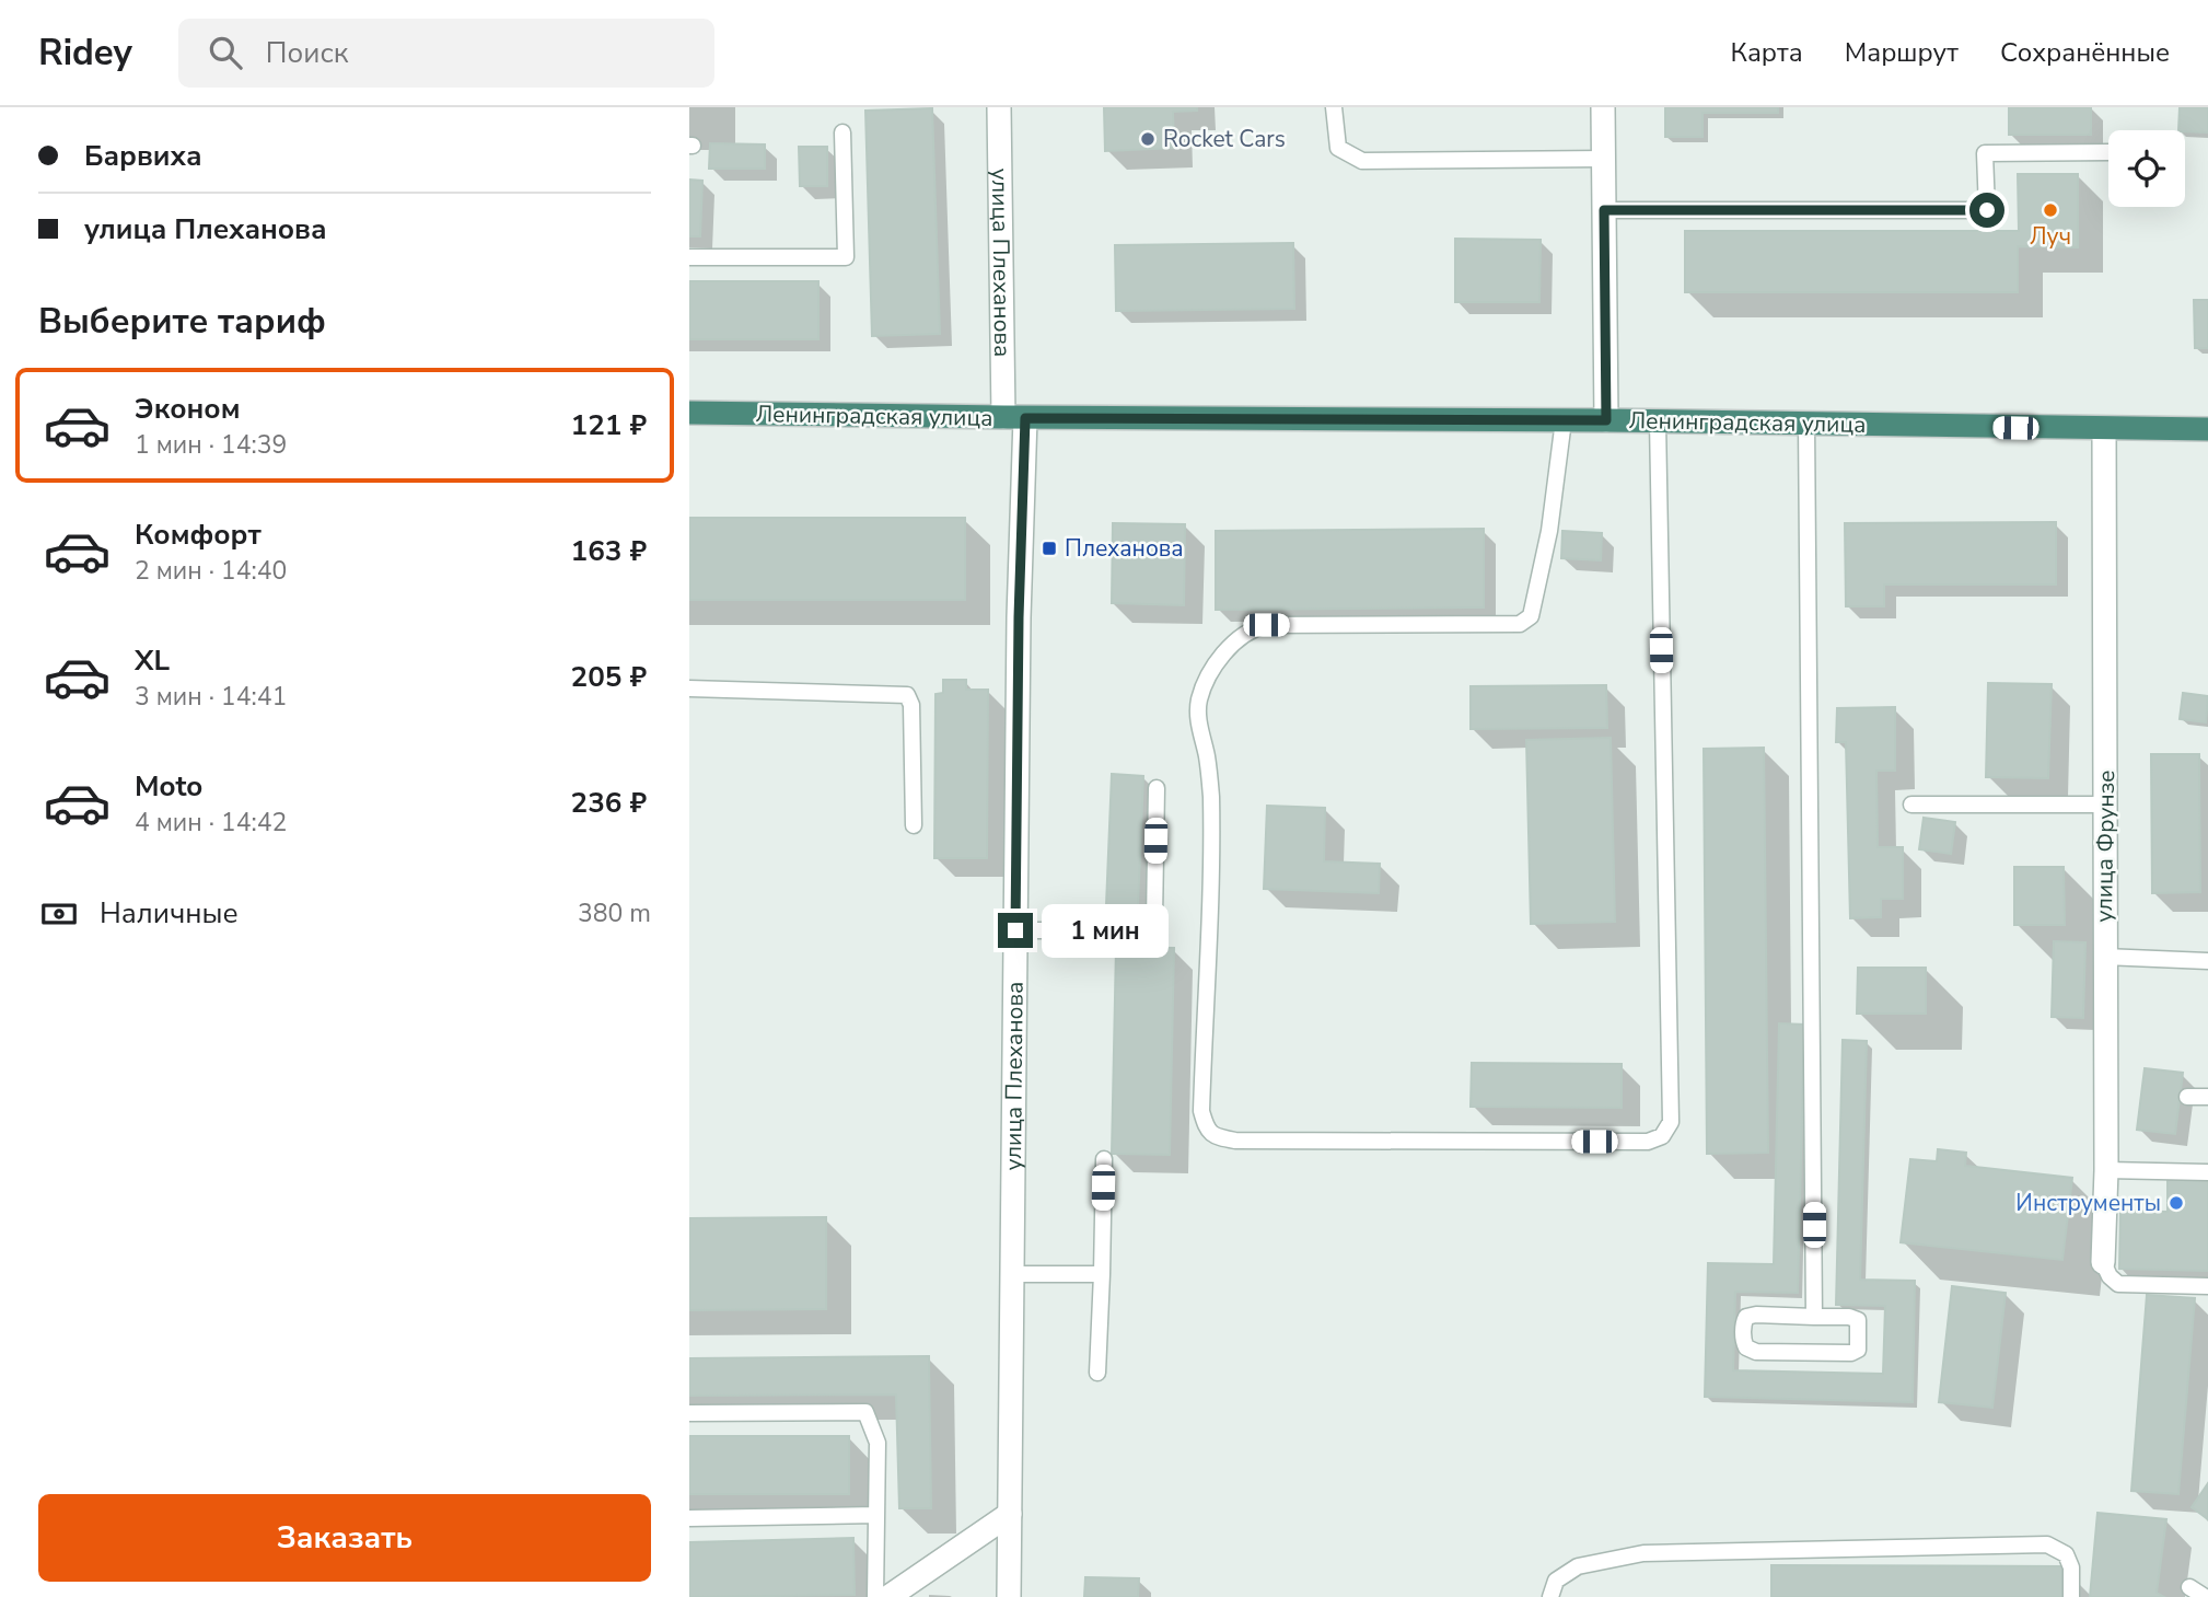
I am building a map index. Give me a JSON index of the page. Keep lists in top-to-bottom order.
{
  "streets": {
    "highway": ["Ленинградская улица"],
    "street": ["улица Плеханова", "улица Фрунзе"]
  },
  "crossings": [
    ["улица Плеханова", "Ленинградская улица"],
    ["Ленинградская улица", "улица Фрунзе"]
  ],
  "places": {
    "other": ["Rocket Cars", "Луч", "Инструменты"],
    "transit": ["Плеханова"]
  },
  "page": {
    "header": "Ridey",
    "search": "Поиск",
    "nav": ["Карта", "Маршрут", "Сохранённые"],
    "banner": ["Барвиха", "улица Плеханова"],
    "heading": "Выберите тариф",
    "list": [
      {
        "name": "Эконом",
        "note": "1 мин · 14:39",
        "value": "121 ₽"
      },
      {
        "name": "Комфорт",
        "note": "2 мин · 14:40",
        "value": "163 ₽"
      },
      {
        "name": "XL",
        "note": "3 мин · 14:41",
        "value": "205 ₽"
      },
      {
        "name": "Moto",
        "note": "4 мин · 14:42",
        "value": "236 ₽"
      }
    ],
    "pay": ["Наличные", "380 m"],
    "bubble": "1 мин",
    "buttons": "Заказать"
  }
}
